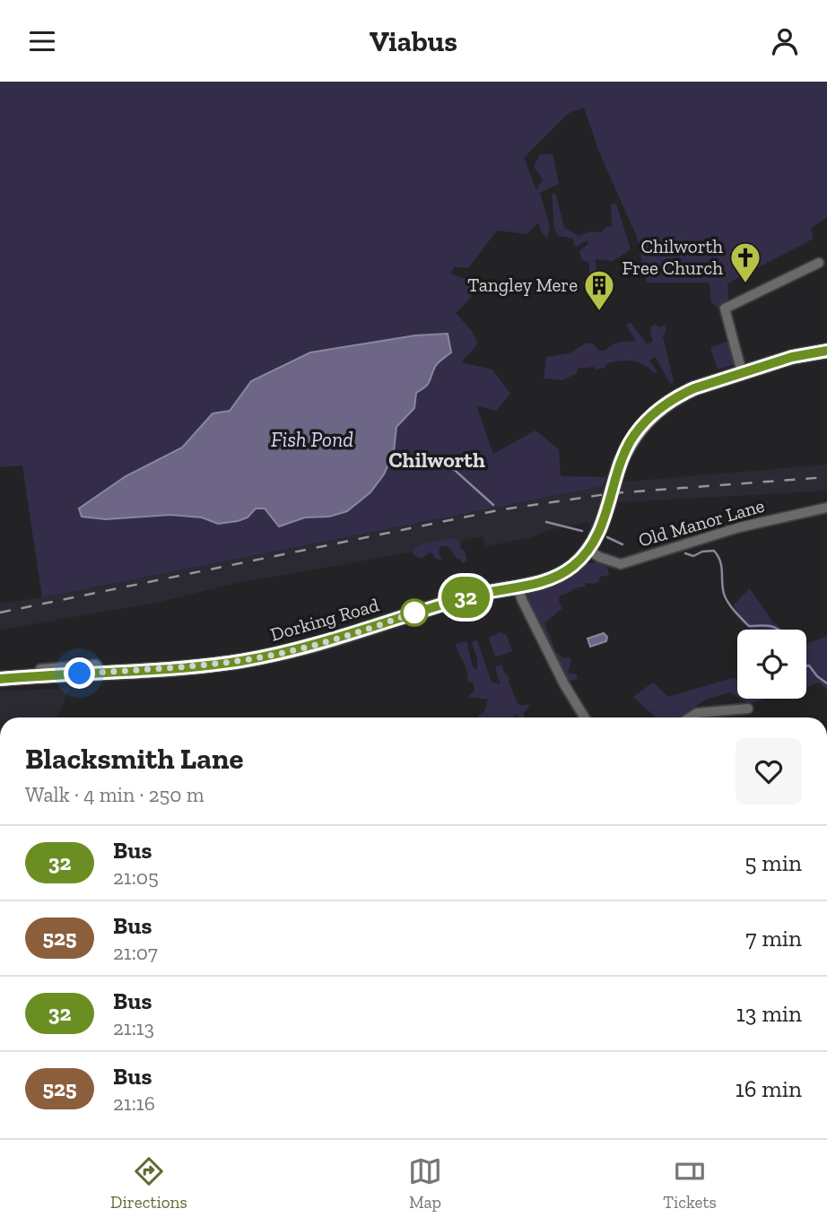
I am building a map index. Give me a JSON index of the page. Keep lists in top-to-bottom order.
{
  "streets": {
    "main road": ["Dorking Road"],
    "street": ["Old Manor Lane"]
  },
  "crossings": [
    ["Old Manor Lane", "Dorking Road"]
  ],
  "districts": ["Chilworth"],
  "water": ["Fish Pond"],
  "places": {
    "church": ["Chilworth Free Church"],
    "building": ["Tangley Mere"]
  },
  "lines": ["bus line 32"],
  "page": {
    "header": "Viabus",
    "on_map": "32",
    "heading": ["Blacksmith Lane", "Walk · 4 min · 250 m"],
    "list": [
      {
        "mark": "32",
        "name": "Bus",
        "note": "21:05",
        "value": "5 min"
      },
      {
        "mark": "525",
        "name": "Bus",
        "note": "21:07",
        "value": "7 min"
      },
      {
        "mark": "32",
        "name": "Bus",
        "note": "21:13",
        "value": "13 min"
      },
      {
        "mark": "525",
        "name": "Bus",
        "note": "21:16",
        "value": "16 min"
      }
    ],
    "tabs": ["Directions", "Map", "Tickets"]
  }
}
